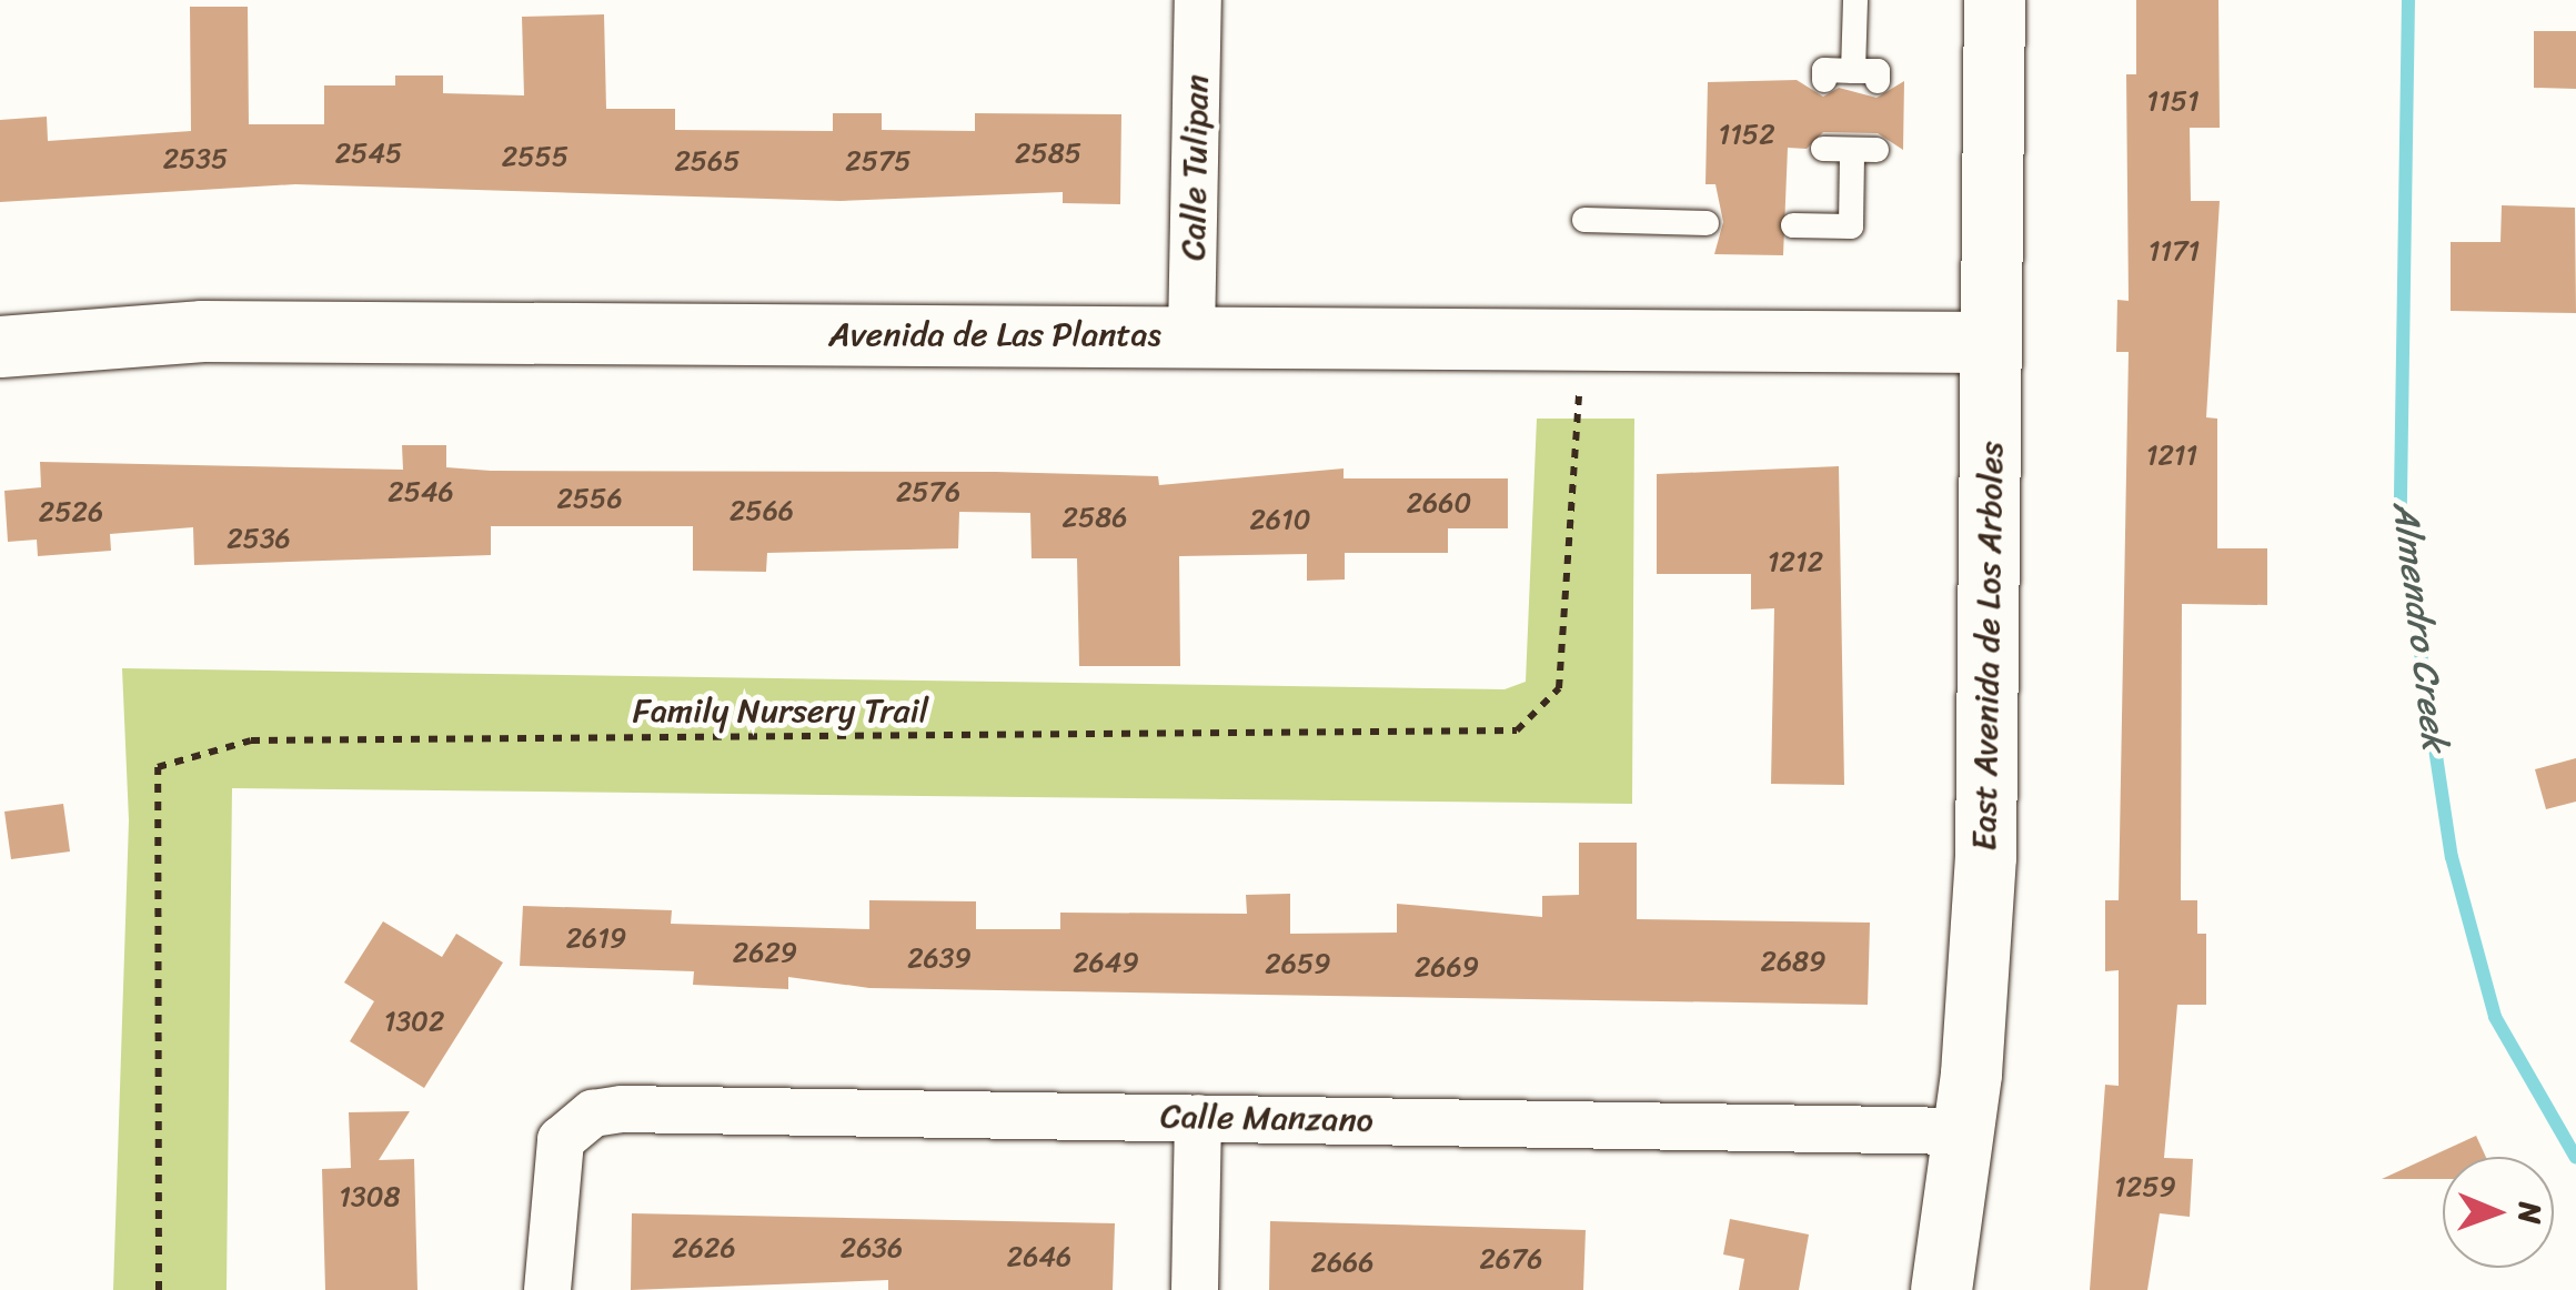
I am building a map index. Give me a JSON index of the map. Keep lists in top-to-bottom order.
{
  "streets": {
    "street": [
      "Calle Tulipan",
      "Avenida de Las Plantas",
      "East Avenida de Los Arboles",
      "Calle Manzano"
    ],
    "path": ["Family Nursery Trail"]
  },
  "crossings": [
    ["Calle Tulipan", "Avenida de Las Plantas"],
    ["Avenida de Las Plantas", "East Avenida de Los Arboles"],
    ["Avenida de Las Plantas", "Family Nursery Trail"],
    ["East Avenida de Los Arboles", "Calle Manzano"]
  ],
  "water": ["Almendro Creek"],
  "house_numbers": [
    "1151",
    "1152",
    "2545",
    "2585",
    "2555",
    "2535",
    "2565",
    "2575",
    "1171",
    "1211",
    "2546",
    "2576",
    "2556",
    "2660",
    "2566",
    "2526",
    "2586",
    "2610",
    "2536",
    "1212",
    "2619",
    "2629",
    "2639",
    "2689",
    "2649",
    "2659",
    "2669",
    "1302",
    "1259",
    "1308",
    "2626",
    "2636",
    "2646",
    "2676",
    "2666"
  ],
  "north": "right"
}
